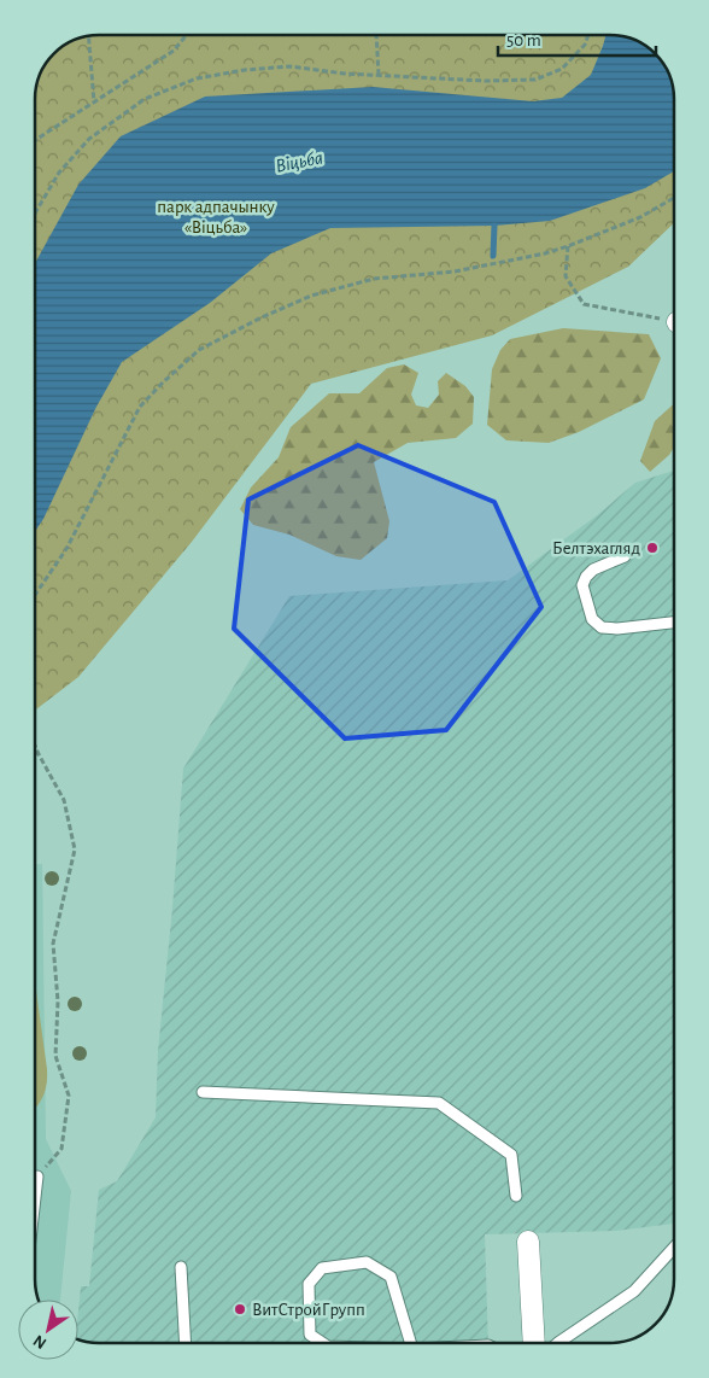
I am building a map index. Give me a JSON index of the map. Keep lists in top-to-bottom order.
{
  "water": ["Віцьба"],
  "parks": ["парк адпачынку «Віцьба»"],
  "places": ["Белтэхагляд", "ВитСтройГрупп"],
  "scale_bar": "50 m",
  "north": "bottom left"
}
